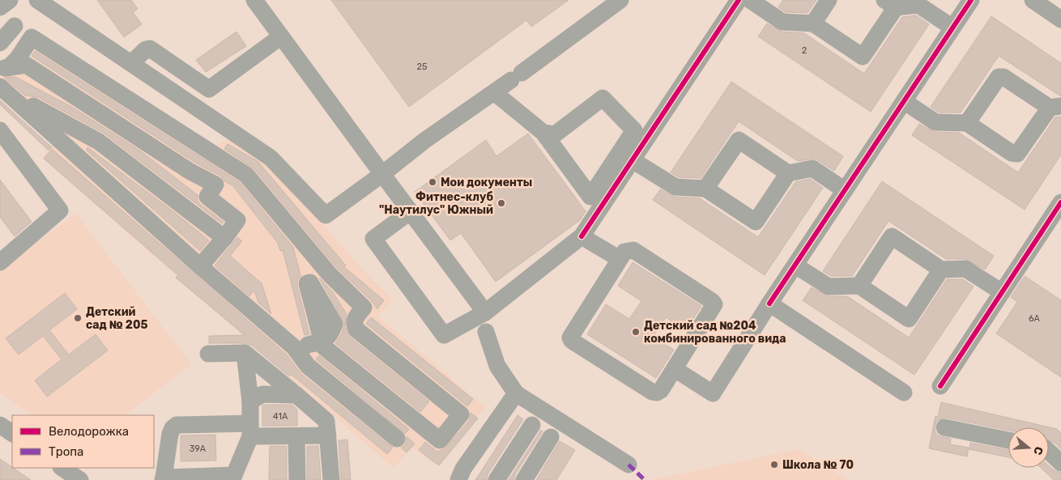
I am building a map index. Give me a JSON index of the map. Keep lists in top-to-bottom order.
{
  "places": [
    "Мои документы",
    "Фитнес-клуб \"Наутилус\" Южный",
    "Детский сад № 205",
    "Детский сад №204 комбинированного вида",
    "Школа № 70"
  ],
  "house_numbers": [
    "2",
    "25",
    "6А",
    "41А",
    "39А"
  ],
  "legend": ["Велодорожка", "Тропа"],
  "north": "right"
}
